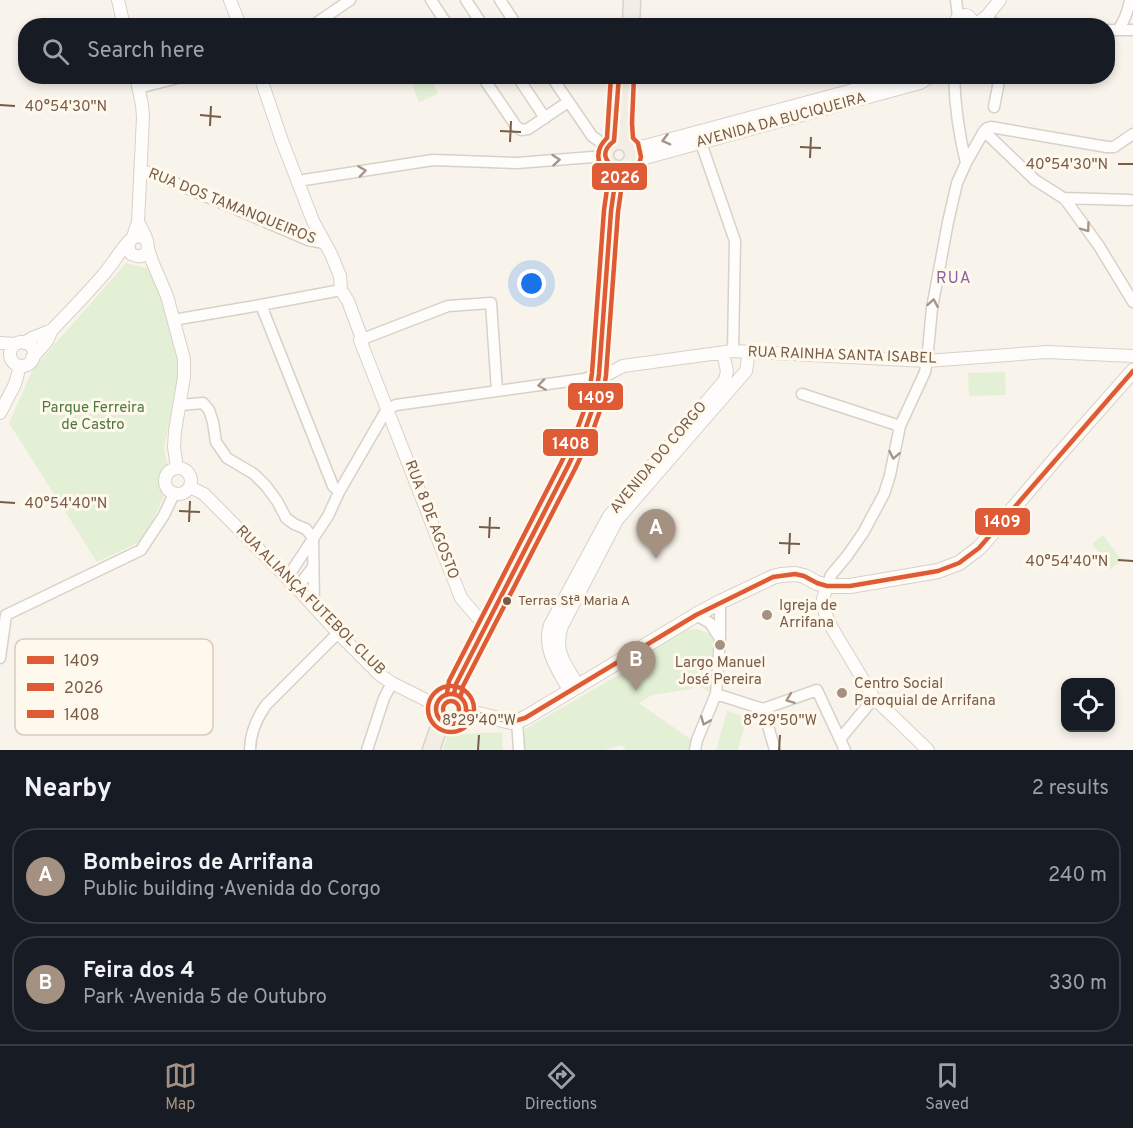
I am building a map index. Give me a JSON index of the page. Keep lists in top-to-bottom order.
{
  "streets": {
    "street": [
      "AVENIDA DA BUCIQUEIRA",
      "RUA DOS TAMANQUEIROS",
      "RUA RAINHA SANTA ISABEL",
      "AVENIDA DO CORGO",
      "RUA 8 DE AGOSTO",
      "RUA ALIANÇA FUTEBOL CLUB"
    ]
  },
  "crossings": [
    ["RUA DOS TAMANQUEIROS", "RUA 8 DE AGOSTO"],
    ["RUA RAINHA SANTA ISABEL", "AVENIDA DO CORGO"]
  ],
  "districts": ["RUA"],
  "parks": ["Parque Ferreira de Castro"],
  "places": [
    "Terras Stª Maria A",
    "Igreja de Arrifana",
    "Largo Manuel José Pereira",
    "Centro Social Paroquial de Arrifana"
  ],
  "lines": ["transit line 1409", "transit line 2026", "transit line 1408"],
  "legend": ["1409", "2026", "1408"],
  "page": {
    "search": "Search here",
    "pins": ["A", "B"],
    "heading": ["Nearby", "2 results"],
    "list": [
      {
        "mark": "A",
        "name": "Bombeiros de Arrifana",
        "note": "Public building · Avenida do Corgo",
        "value": "240 m"
      },
      {
        "mark": "B",
        "name": "Feira dos 4",
        "note": "Park · Avenida 5 de Outubro",
        "value": "330 m"
      }
    ],
    "nav": ["Map", "Directions", "Saved"]
  },
  "coordinates": [
    "40°54'30\"N",
    "40°54'40\"N",
    "8°29'40\"W",
    "8°29'50\"W"
  ]
}
